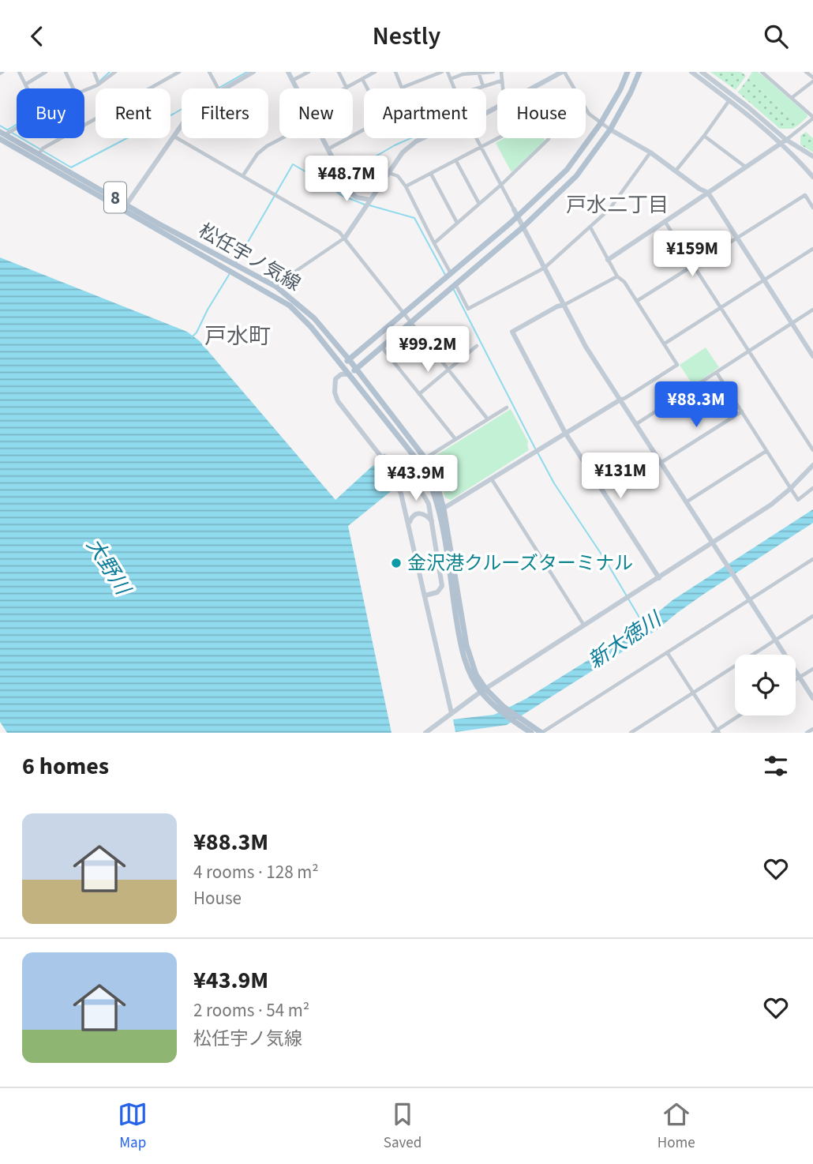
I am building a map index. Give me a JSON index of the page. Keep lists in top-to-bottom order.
{
  "streets": {
    "main road": ["8", "松任宇ノ気線"]
  },
  "districts": ["戸水二丁目", "戸水町"],
  "water": ["大野川", "新大徳川"],
  "places": ["金沢港クルーズターミナル"],
  "page": {
    "header": "Nestly",
    "chip": [
      "Buy",
      "Rent",
      "Filters",
      "New",
      "Apartment",
      "House"
    ],
    "price": [
      "¥48.7M",
      "¥159M",
      "¥99.2M",
      "¥88.3M",
      "¥131M",
      "¥43.9M"
    ],
    "heading": "6 homes",
    "list": [
      {
        "name": "¥88.3M",
        "note": "4 rooms · 128 m² · House"
      },
      {
        "name": "¥43.9M",
        "note": "2 rooms · 54 m² · 松任宇ノ気線"
      }
    ],
    "tabs": ["Map", "Saved", "Home"]
  }
}
